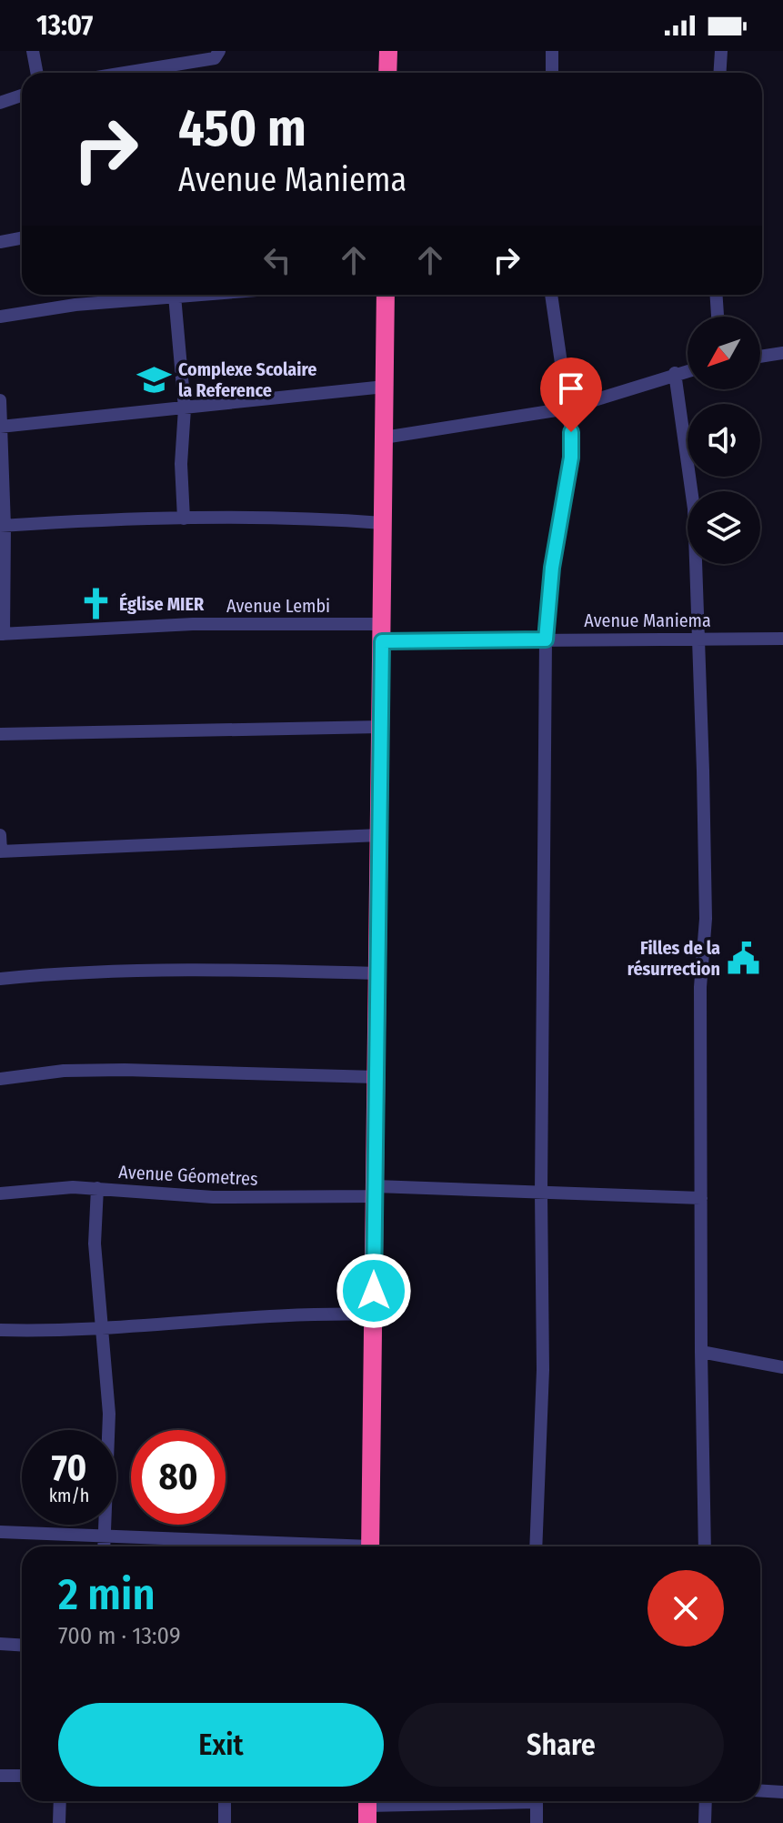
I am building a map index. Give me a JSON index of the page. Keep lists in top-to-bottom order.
{
  "streets": {
    "street": ["Avenue Lembi", "Avenue Maniema", "Avenue Géometres"]
  },
  "crossings": [
    ["Avenue Lembi", "Avenue Maniema"]
  ],
  "places": {
    "school or university": ["Complexe Scolaire la Reference"],
    "church": ["Église MIER"],
    "public building": ["Filles de la résurrection"]
  },
  "north": "bottom left",
  "page": {
    "status": "13:07",
    "turn": ["450 m", "Avenue Maniema"],
    "speed": "70 km/h",
    "limit": "80",
    "heading": ["2 min", "700 m · 13:09"],
    "buttons": ["Exit", "Share"]
  }
}
